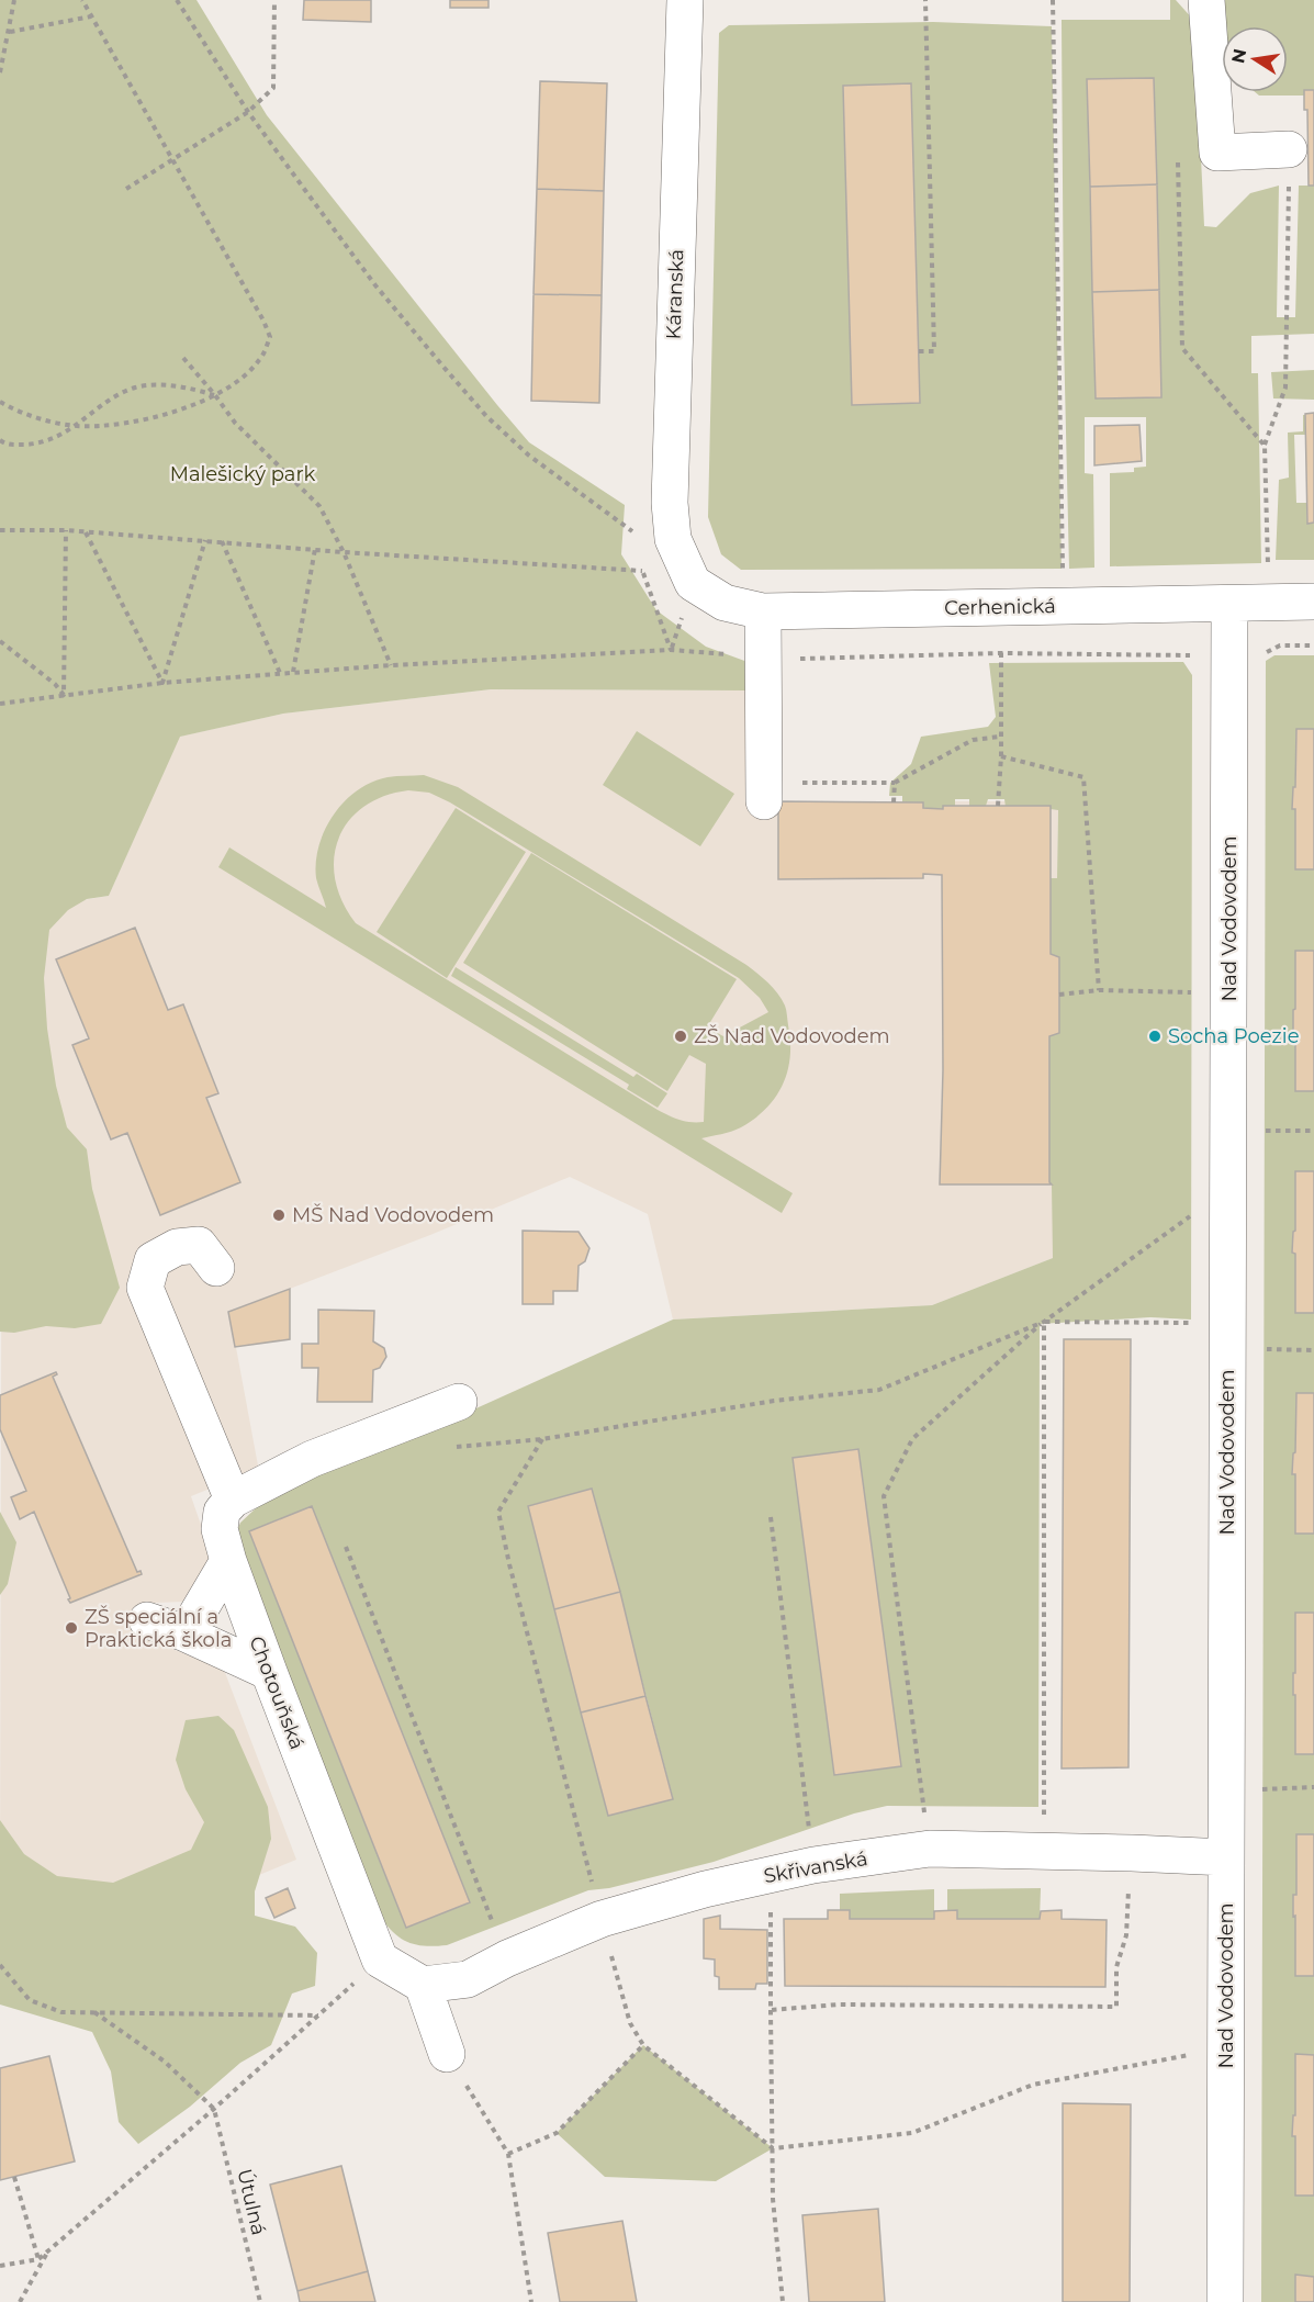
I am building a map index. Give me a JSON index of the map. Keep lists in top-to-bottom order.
{
  "streets": {
    "street": [
      "Káranská",
      "Cerhenická",
      "Nad Vodovodem",
      "Chotouňská",
      "Skřivanská"
    ],
    "path": ["Útulná"]
  },
  "crossings": [
    ["Káranská", "Cerhenická"],
    ["Cerhenická", "Nad Vodovodem"],
    ["Nad Vodovodem", "Skřivanská"]
  ],
  "parks": ["Malešický park"],
  "places": [
    "ZŠ Nad Vodovodem",
    "Socha Poezie",
    "MŠ Nad Vodovodem",
    "ZŠ speciální a Praktická škola"
  ],
  "north": "left"
}
